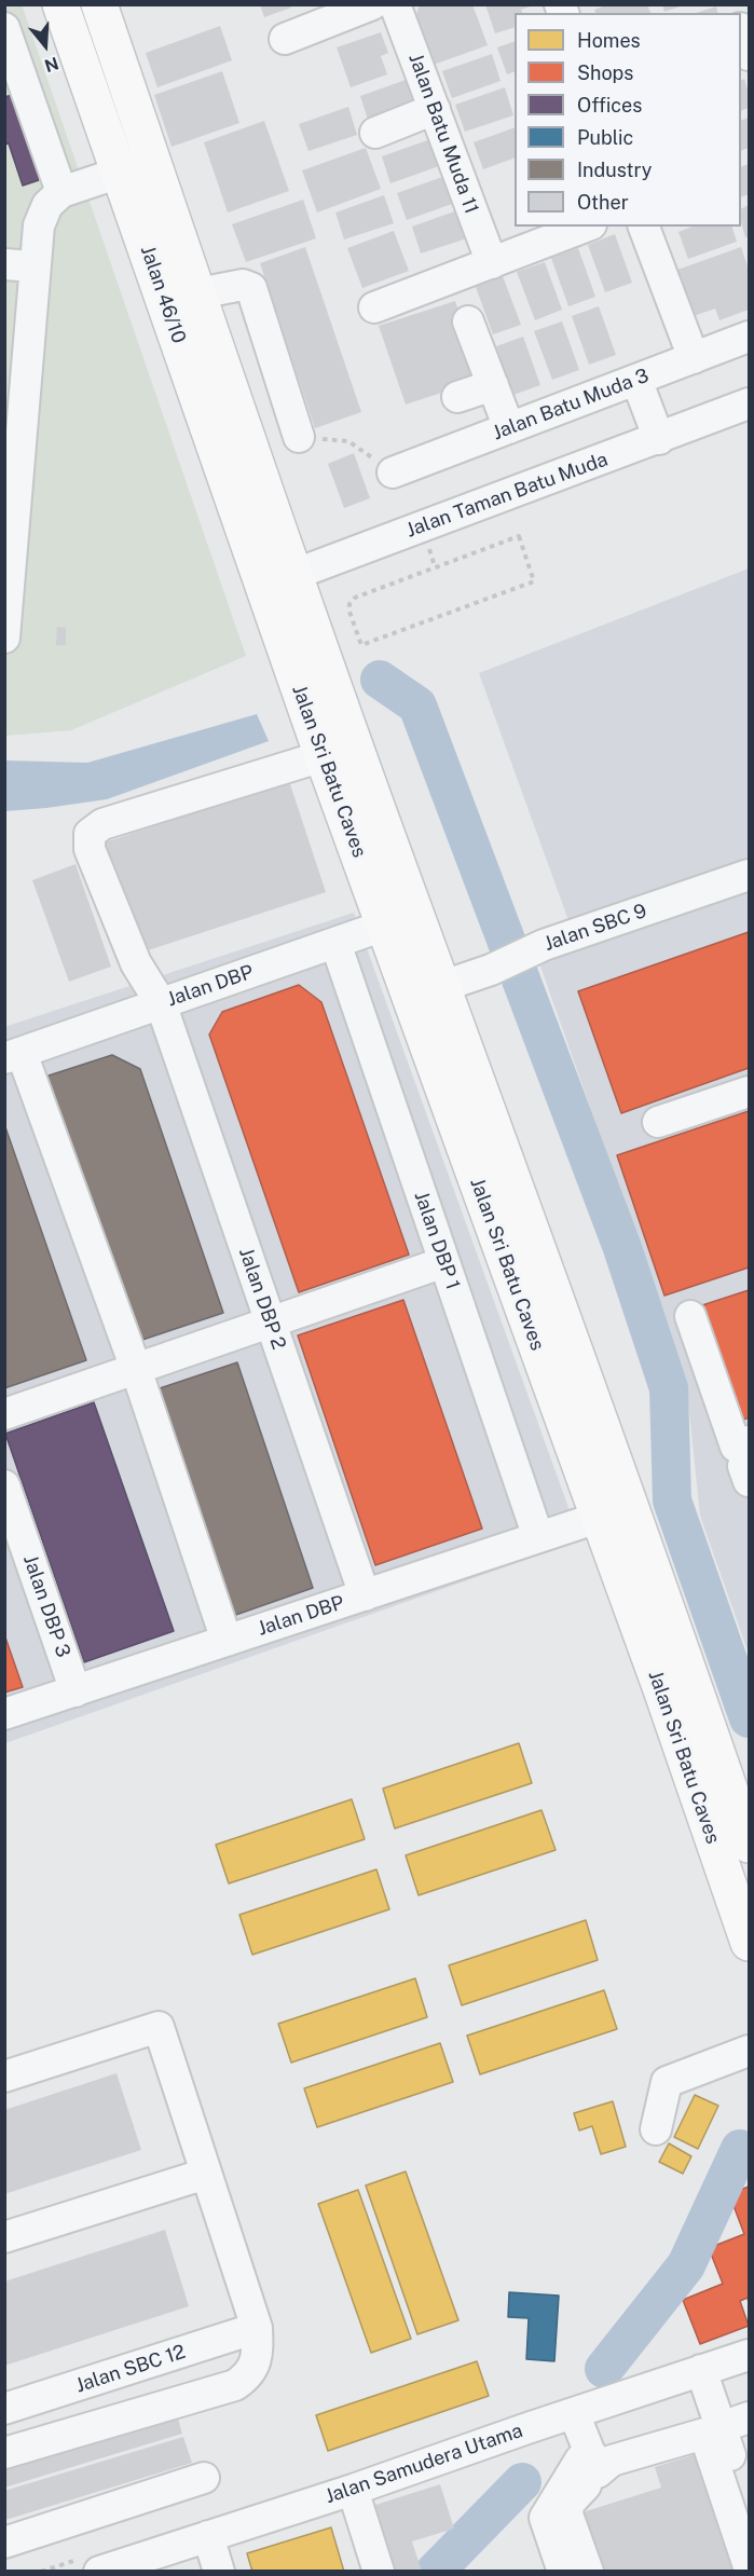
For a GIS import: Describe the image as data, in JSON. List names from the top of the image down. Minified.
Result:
{"streets":{"main road":["Jalan 46/10","Jalan Sri Batu Caves"],"street":["Jalan Batu Muda 11","Jalan Batu Muda 3","Jalan Taman Batu Muda","Jalan SBC 9","Jalan DBP","Jalan DBP 1","Jalan DBP 2","Jalan DBP 3","Jalan SBC 12","Jalan Samudera Utama"]},"crossings":[["Jalan 46/10","Jalan Taman Batu Muda"],["Jalan 46/10","Jalan Sri Batu Caves"],["Jalan Taman Batu Muda","Jalan Sri Batu Caves"],["Jalan Sri Batu Caves","Jalan SBC 9"],["Jalan Sri Batu Caves","Jalan DBP"],["Jalan Sri Batu Caves","Jalan DBP 2"],["Jalan DBP","Jalan DBP 1"],["Jalan DBP","Jalan DBP 2"],["Jalan DBP","Jalan DBP 3"]],"legend":["Homes","Shops","Offices","Public","Industry","Other"],"north":"bottom"}
